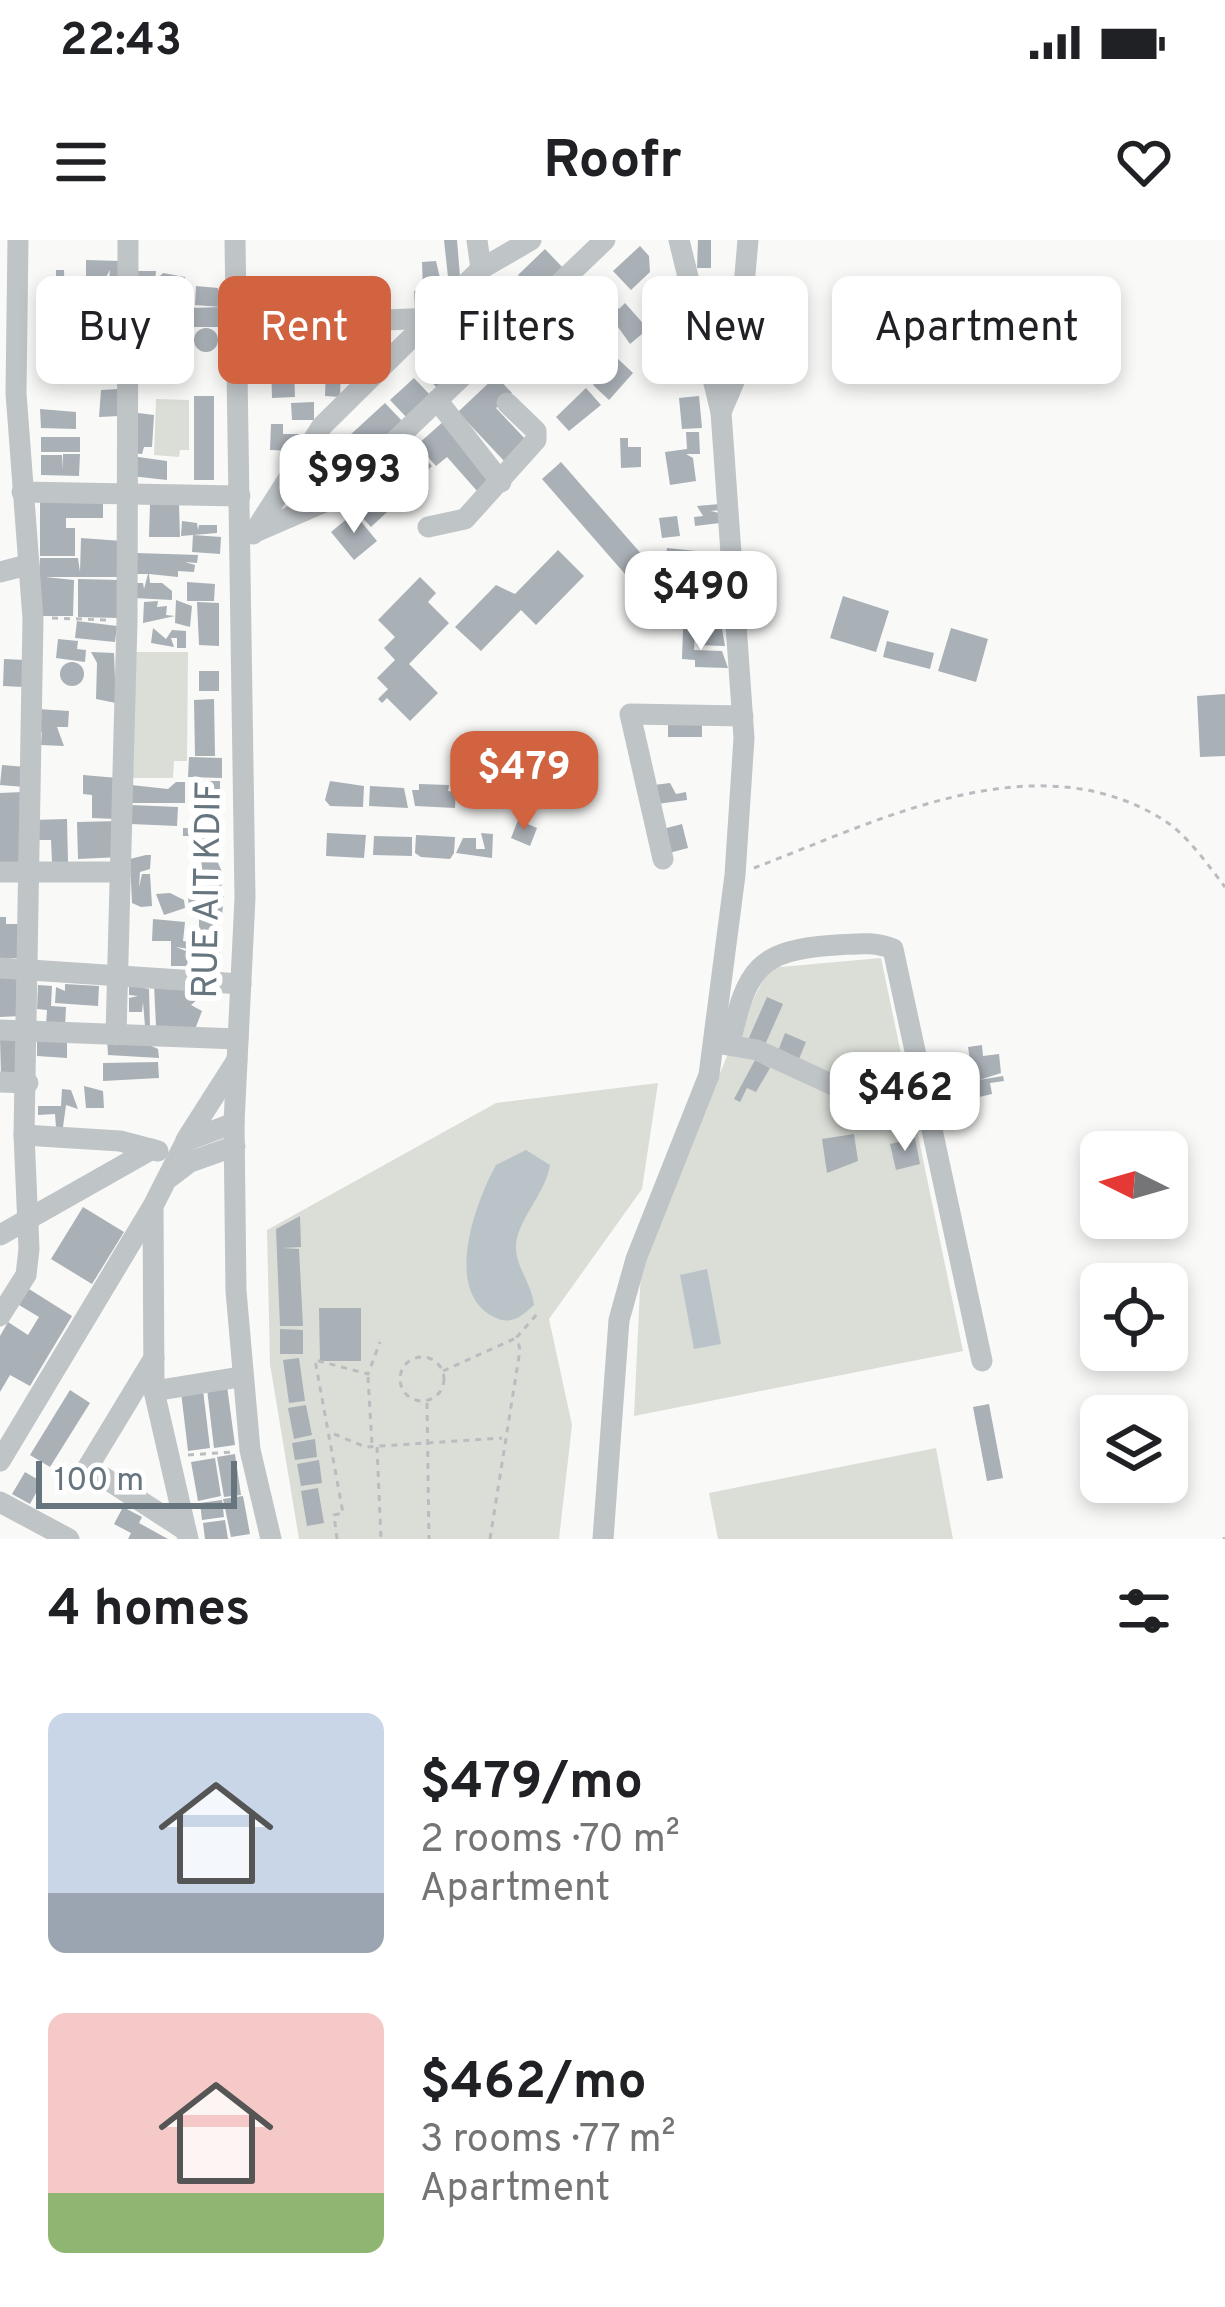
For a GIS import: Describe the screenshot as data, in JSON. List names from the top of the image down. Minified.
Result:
{"streets":{"street":["RUE AIT KDIF"]},"scale_bar":"100 m","north":"left","page":{"status":"22:43","header":"Roofr","chip":["Buy","Rent","Filters","New","Apartment"],"price":["$993","$490","$479","$462"],"scale":"100 m","heading":"4 homes","list":[{"name":"$479/mo","note":"2 rooms · 70 m² · Apartment"},{"name":"$462/mo","note":"3 rooms · 77 m² · Apartment"}]}}
